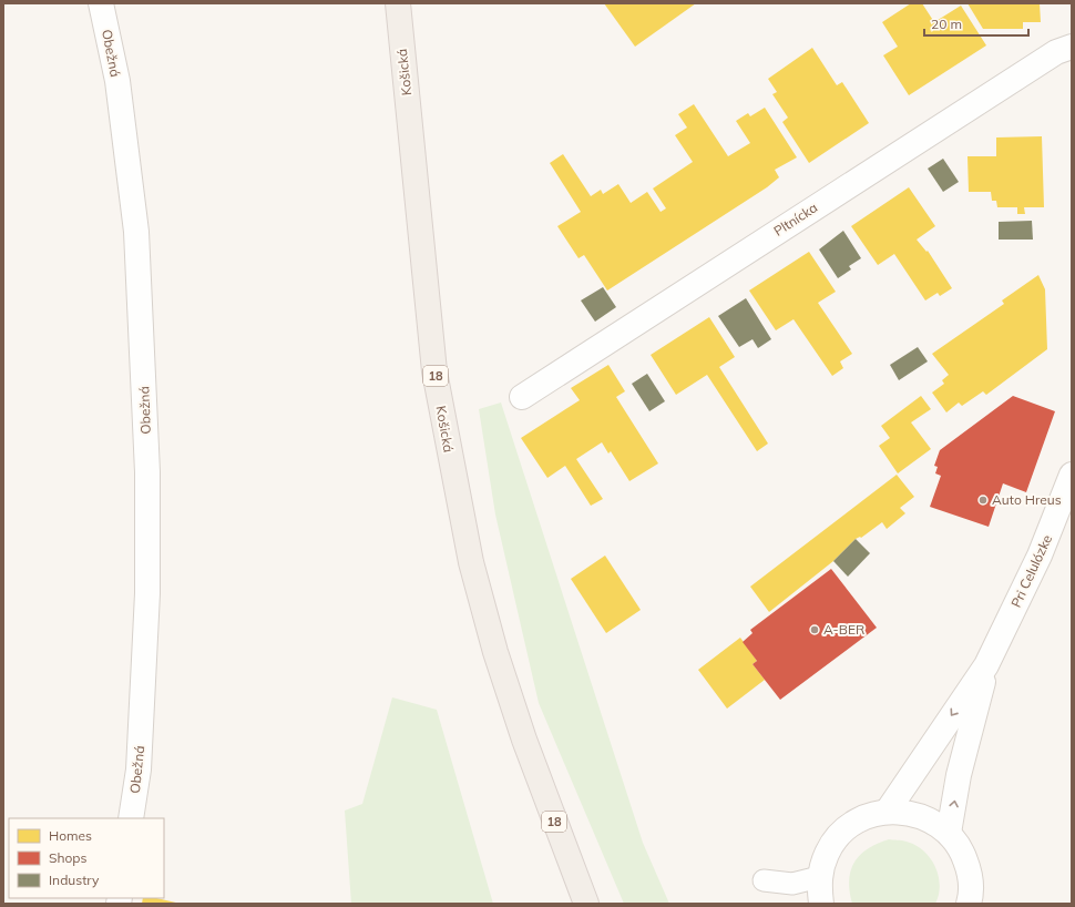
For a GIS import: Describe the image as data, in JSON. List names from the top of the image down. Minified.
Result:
{"streets":{"main road":["Košická","18"],"street":["Obežná","Pltnícka","Pri Celulózke"]},"places":["Auto Hreus","A-BER"],"legend":["Homes","Shops","Industry"],"scale_bar":"20 m"}
